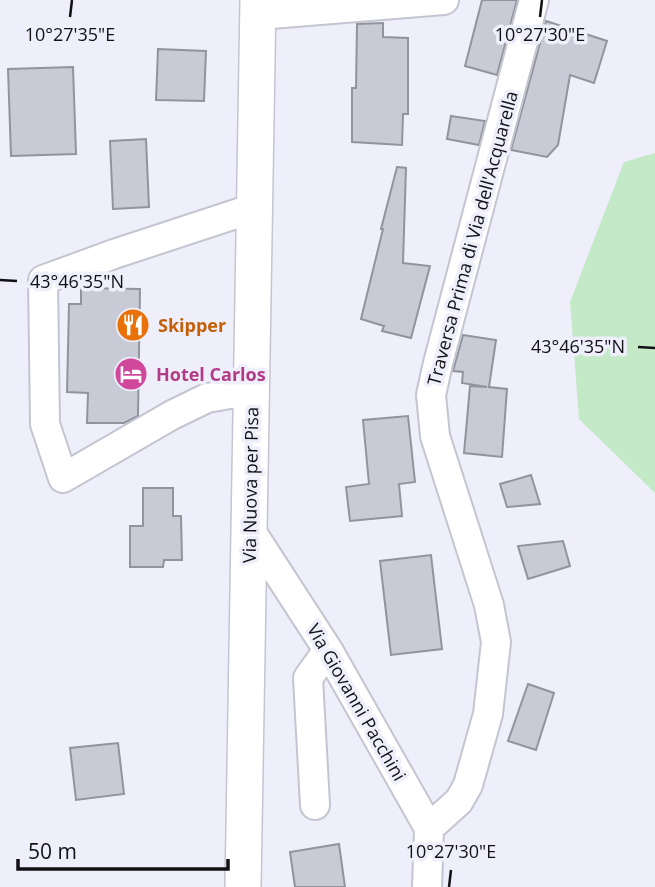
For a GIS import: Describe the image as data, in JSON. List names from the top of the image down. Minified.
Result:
{"streets":{"main road":["Via Nuova per Pisa"],"street":["Traversa Prima di Via dell'Acquarella","Via Giovanni Pacchini"]},"crossings":[["Traversa Prima di Via dell'Acquarella","Via Giovanni Pacchini"],["Via Nuova per Pisa","Via Giovanni Pacchini"]],"places":{"restaurant":["Skipper"],"hotel":["Hotel Carlos"]},"scale_bar":"50 m","coordinates":["10°27'35\"E","10°27'30\"E","43°46'35\"N"]}
